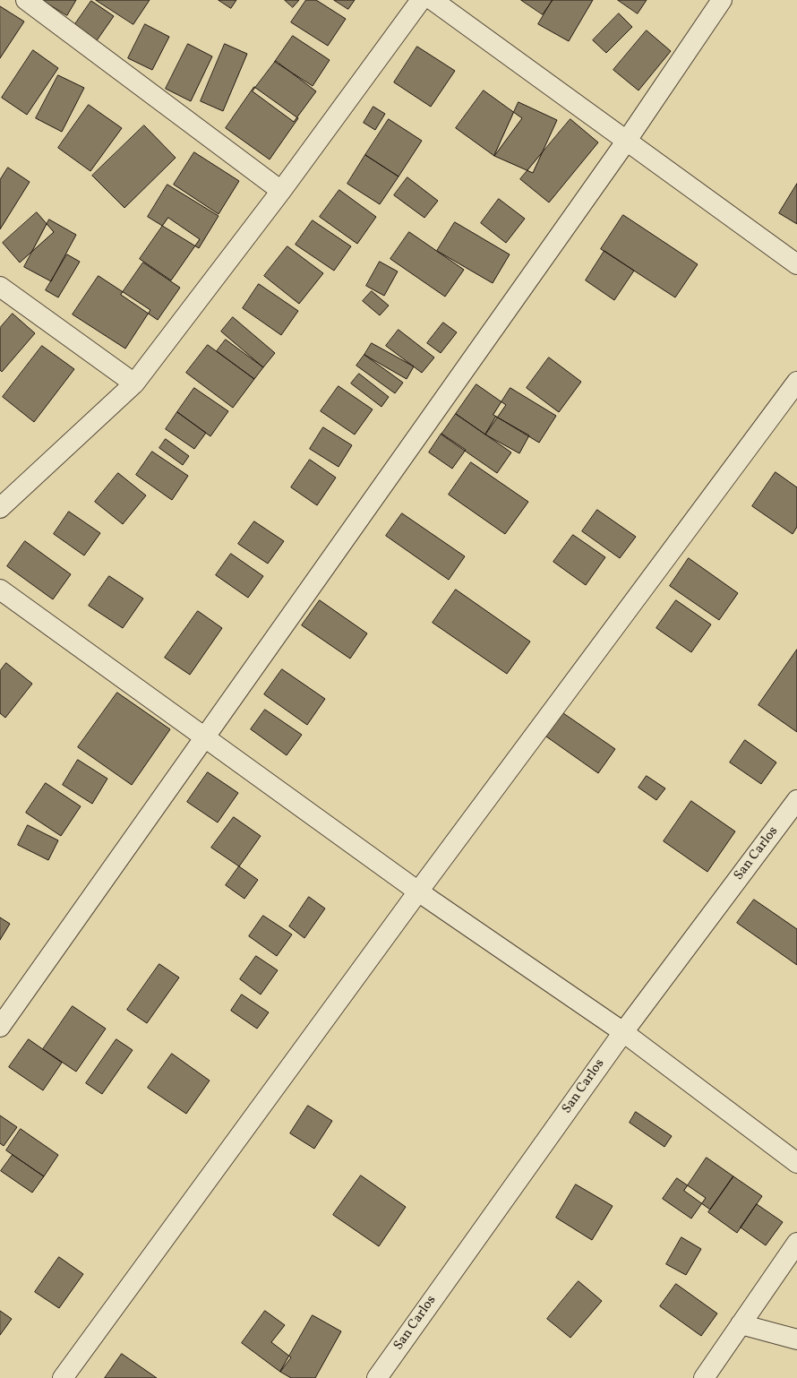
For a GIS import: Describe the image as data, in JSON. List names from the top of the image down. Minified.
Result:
{"streets":{"street":["San Carlos"]}}
